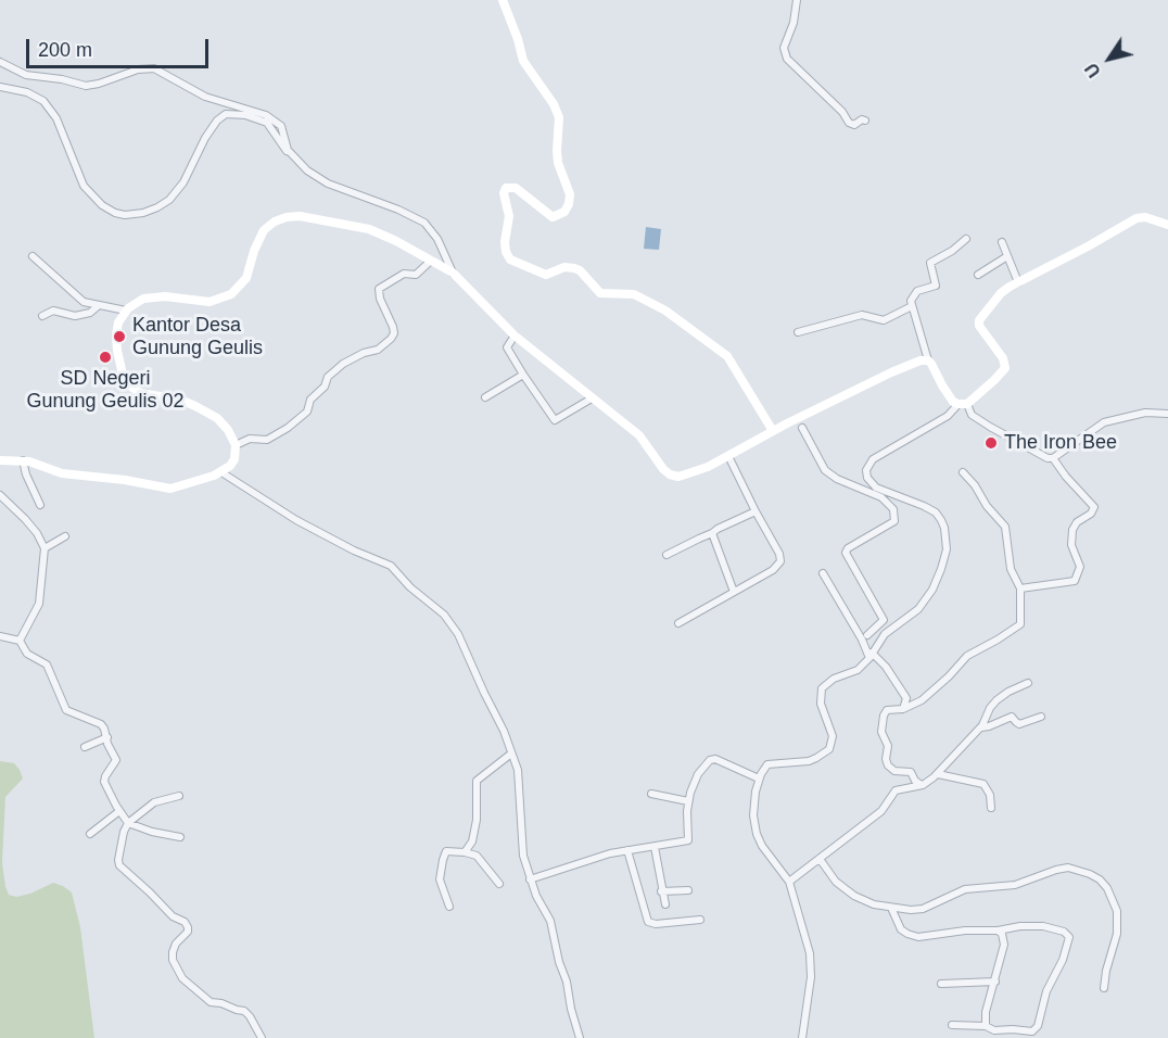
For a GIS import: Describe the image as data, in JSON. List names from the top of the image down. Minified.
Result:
{"places":["Kantor Desa Gunung Geulis","SD Negeri Gunung Geulis 02","The Iron Bee"],"scale_bar":"200 m","north":"bottom left"}
